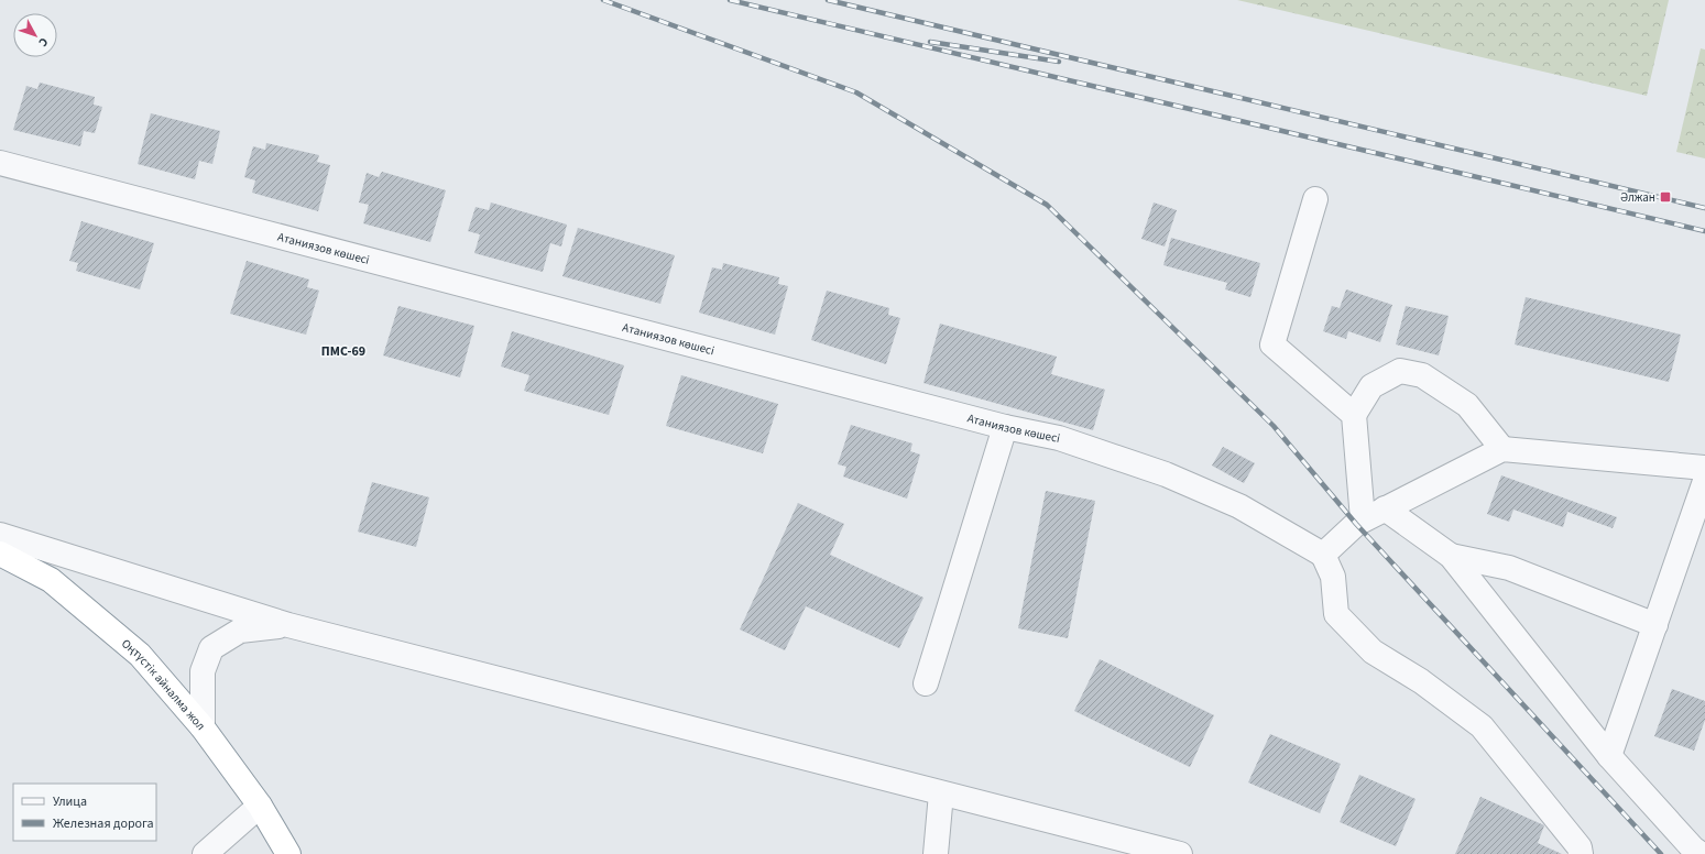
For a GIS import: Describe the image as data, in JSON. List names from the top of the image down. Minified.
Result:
{"streets":{"highway":["Оңтүстік айналма жол"],"street":["Атаниязов көшесі"]},"districts":["ПМС-69"],"places":{"transit":["Әлжан"]},"legend":["Улица","Железная дорога"],"north":"bottom right"}
